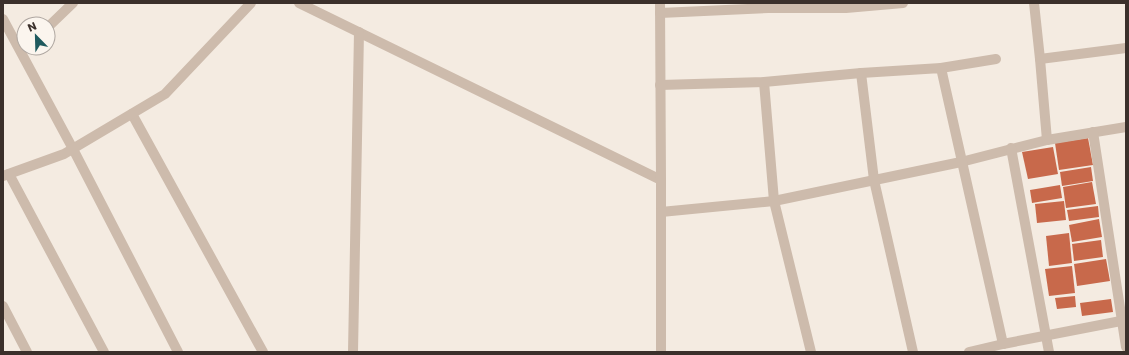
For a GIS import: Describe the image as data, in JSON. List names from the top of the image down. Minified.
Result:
{"north":"top left"}
